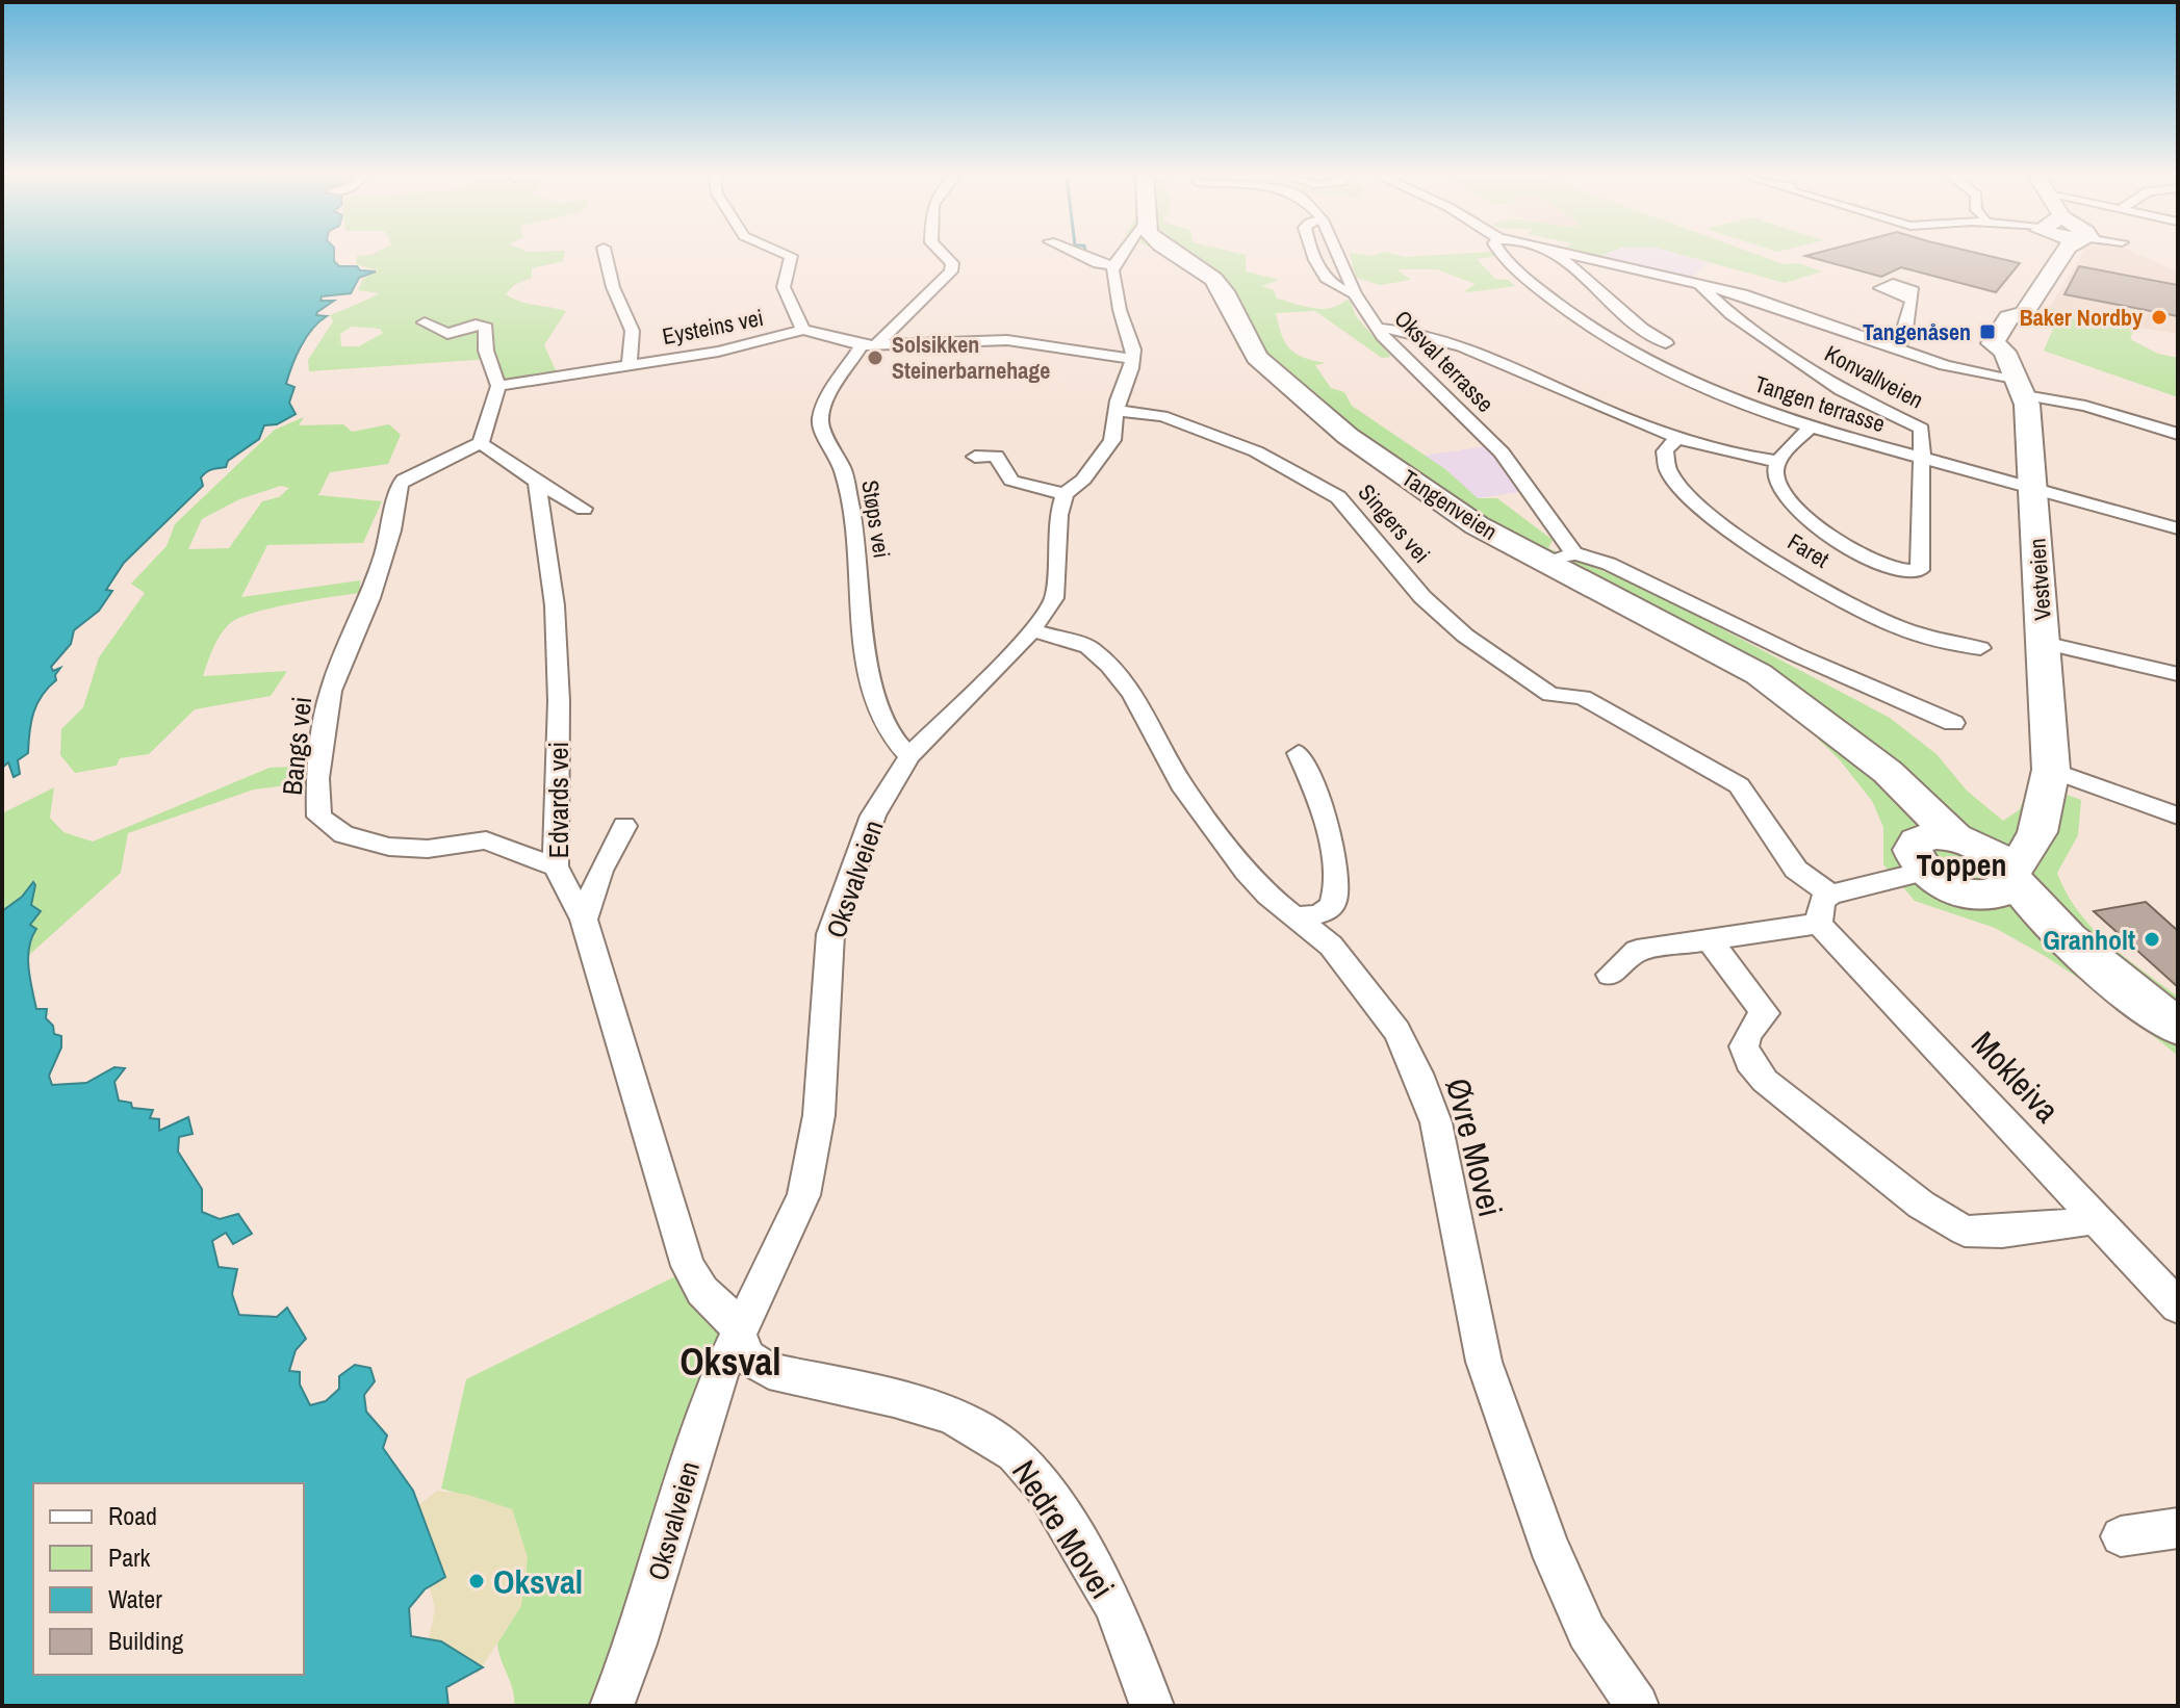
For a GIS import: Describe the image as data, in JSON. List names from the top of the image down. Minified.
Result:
{"streets":{"main road":["Tangenveien","Vestveien"],"street":["Eysteins vei","Oksval terrasse","Konvallveien","Tangen terrasse","Støps vei","Singers vei","Faret","Bangs vei","Edvards vei","Oksvalveien","Mokleiva","Øvre Movei","Nedre Movei"]},"crossings":[["Eysteins vei","Støps vei"],["Konvallveien","Tangen terrasse"],["Tangen terrasse","Vestveien"],["Tangenveien","Vestveien"],["Støps vei","Oksvalveien"],["Bangs vei","Edvards vei"],["Edvards vei","Oksvalveien"],["Edvards vei","Nedre Movei"],["Oksvalveien","Øvre Movei"],["Oksvalveien","Nedre Movei"]],"districts":["Toppen","Oksval"],"places":{"other":["Baker Nordby","Solsikken Steinerbarnehage","Granholt","Oksval"],"transit":["Tangenåsen"]},"legend":["Road","Park","Water","Building"]}
